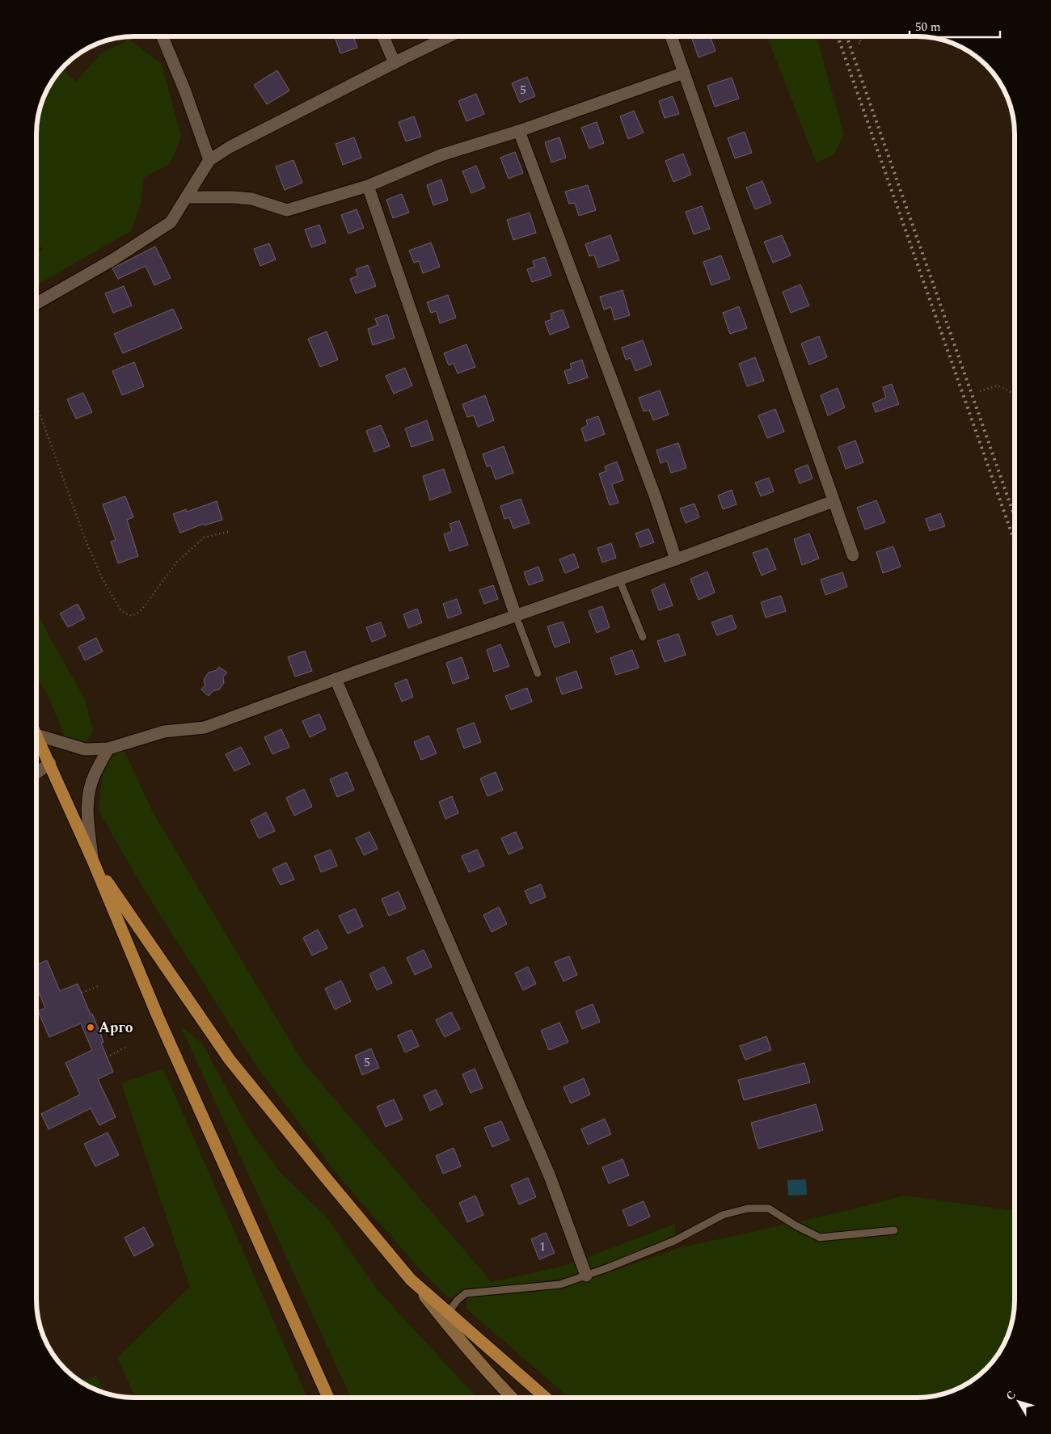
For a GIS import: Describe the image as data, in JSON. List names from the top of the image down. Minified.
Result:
{"places":["Арго"],"house_numbers":["5","5","1"],"scale_bar":"50 m","north":"top left"}
